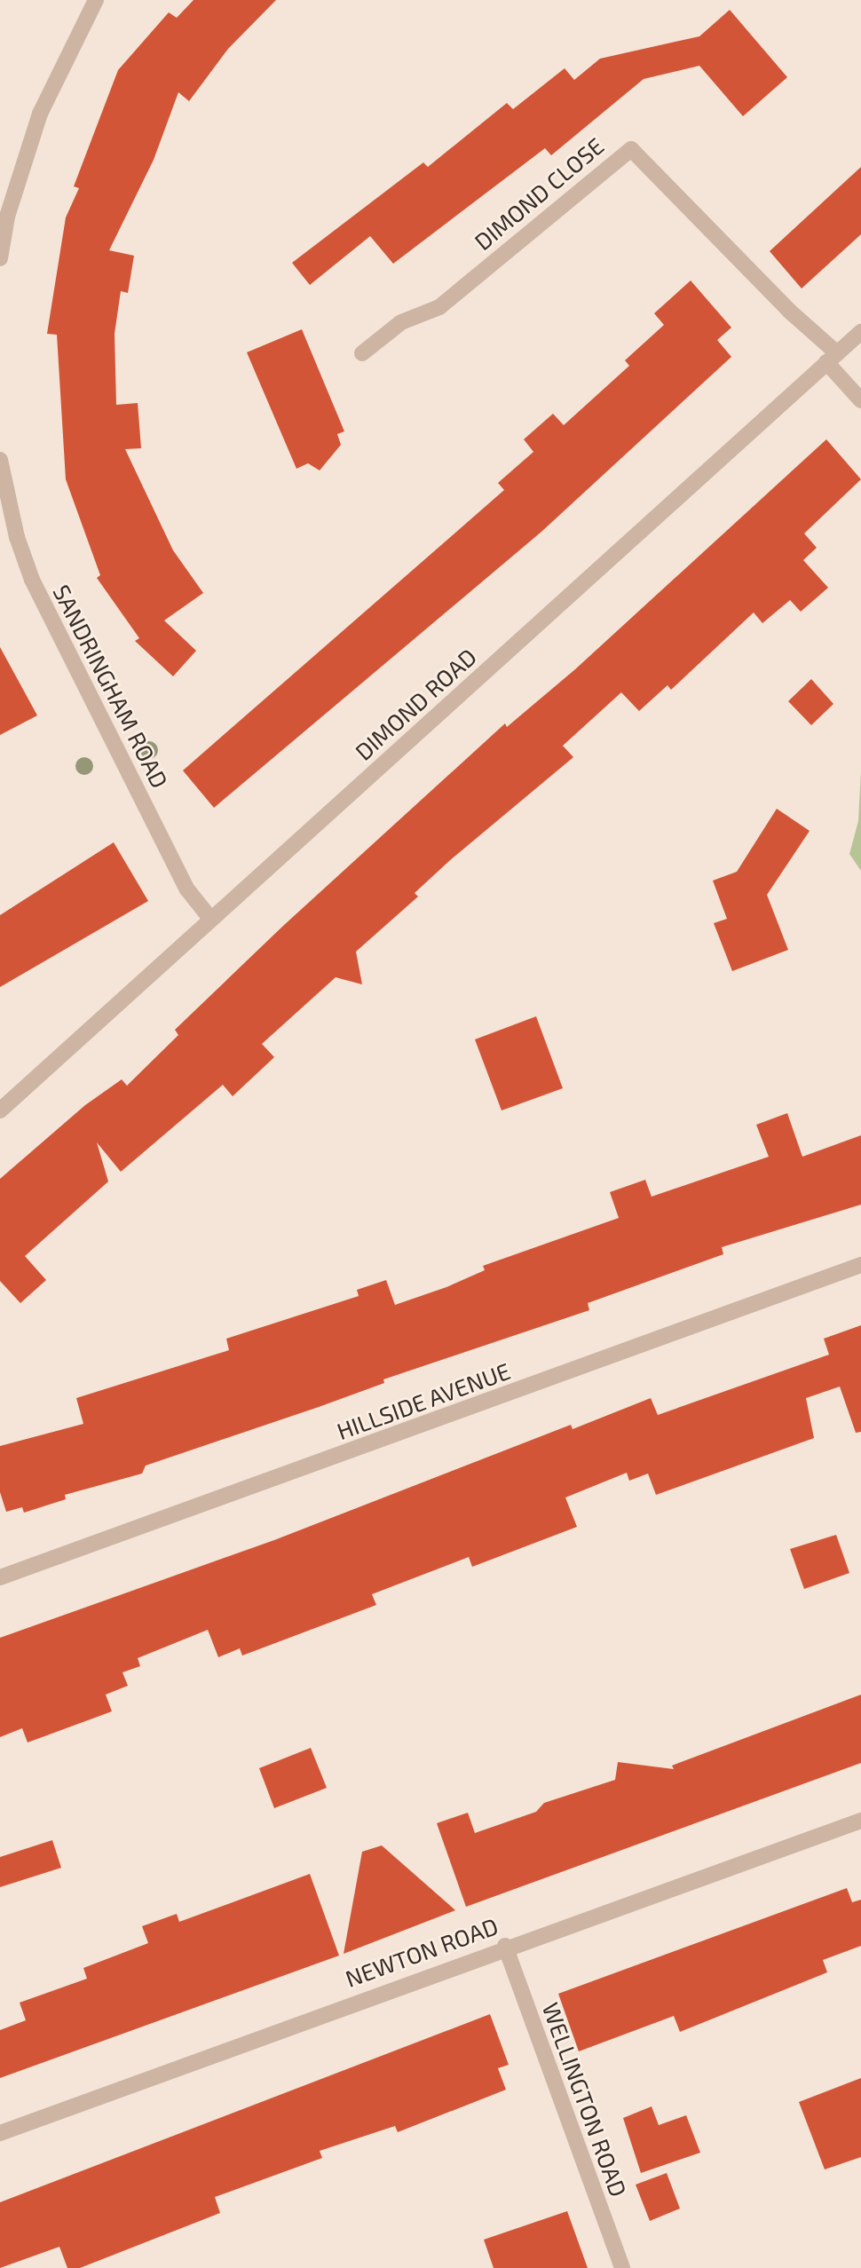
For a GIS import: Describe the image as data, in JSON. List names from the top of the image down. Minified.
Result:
{"streets":{"street":["DIMOND CLOSE","SANDRINGHAM ROAD","DIMOND ROAD","HILLSIDE AVENUE","NEWTON ROAD","WELLINGTON ROAD"]},"crossings":[["DIMOND CLOSE","DIMOND ROAD"],["SANDRINGHAM ROAD","DIMOND ROAD"],["NEWTON ROAD","WELLINGTON ROAD"]]}
